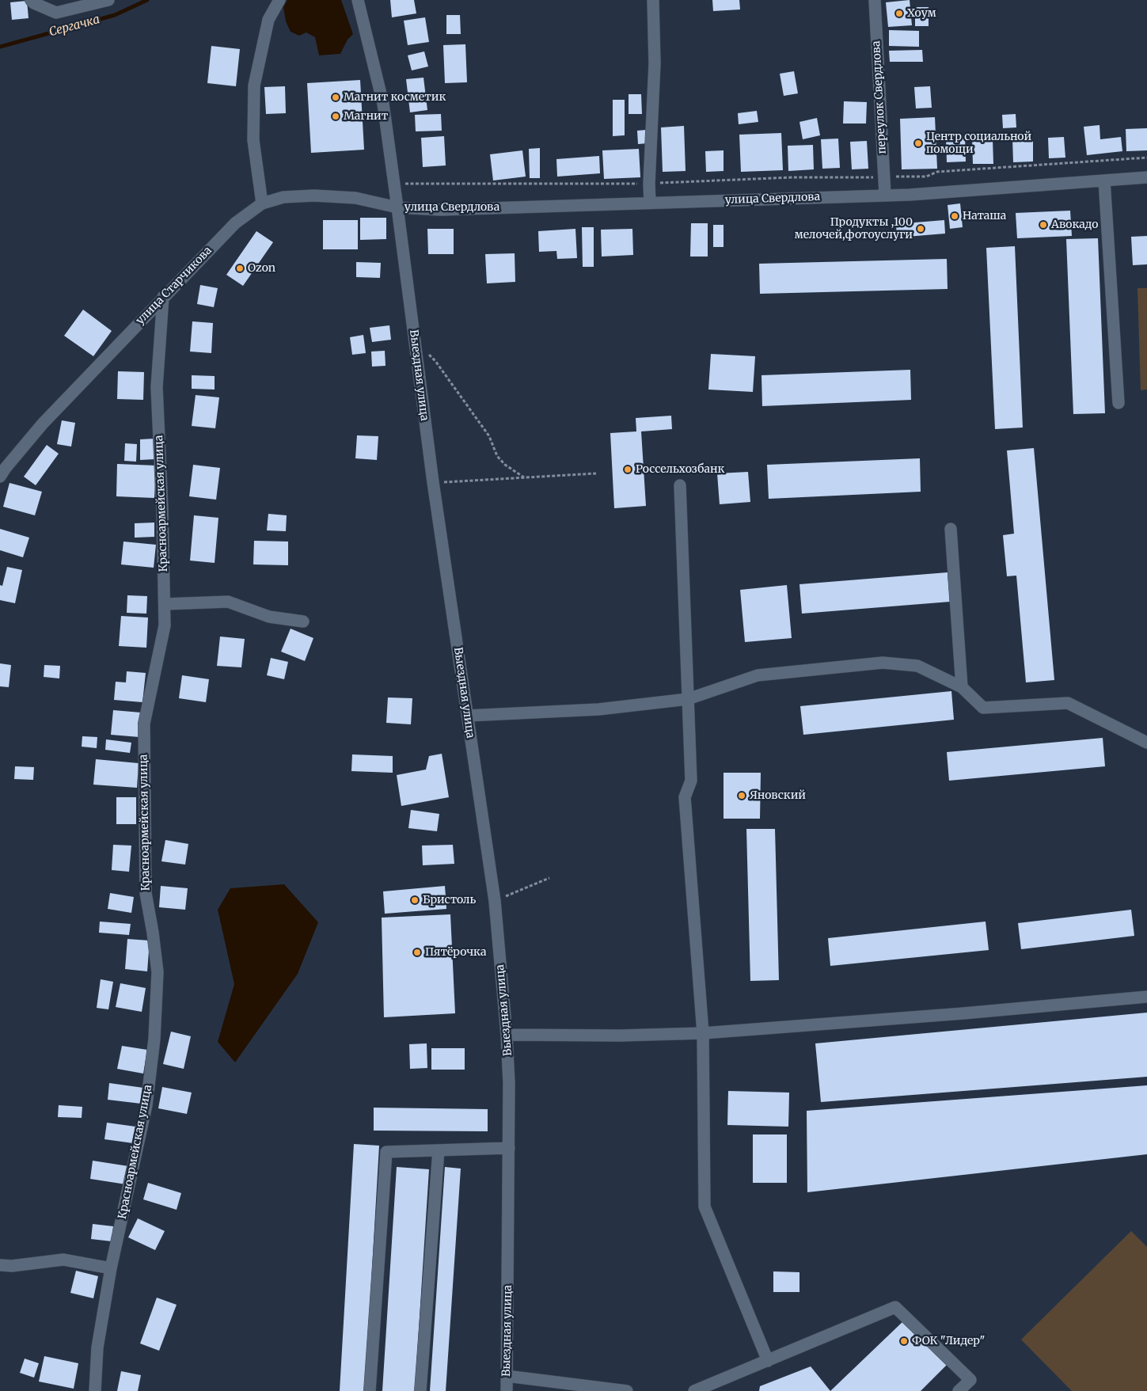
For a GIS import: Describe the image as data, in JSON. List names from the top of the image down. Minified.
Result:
{"streets":{"street":["переулок Свердлова","улица Свердлова","улица Старчикова","Выездная улица","Красноармейская улица"]},"crossings":[["переулок Свердлова","улица Свердлова"],["улица Свердлова","улица Старчикова"],["улица Свердлова","Выездная улица"],["улица Старчикова","Выездная улица"],["улица Старчикова","Красноармейская улица"]],"water":["Сергачка"],"places":["Хоум","Магнит косметик","Магнит","Центр социальной помощи","Наташа","Авокадо","Продукты ,100 мелочей,фотоуслуги","Ozon","Россельхозбанк","Яновский","Бристоль","Пятёрочка","ФОК \"Лидер\""]}
